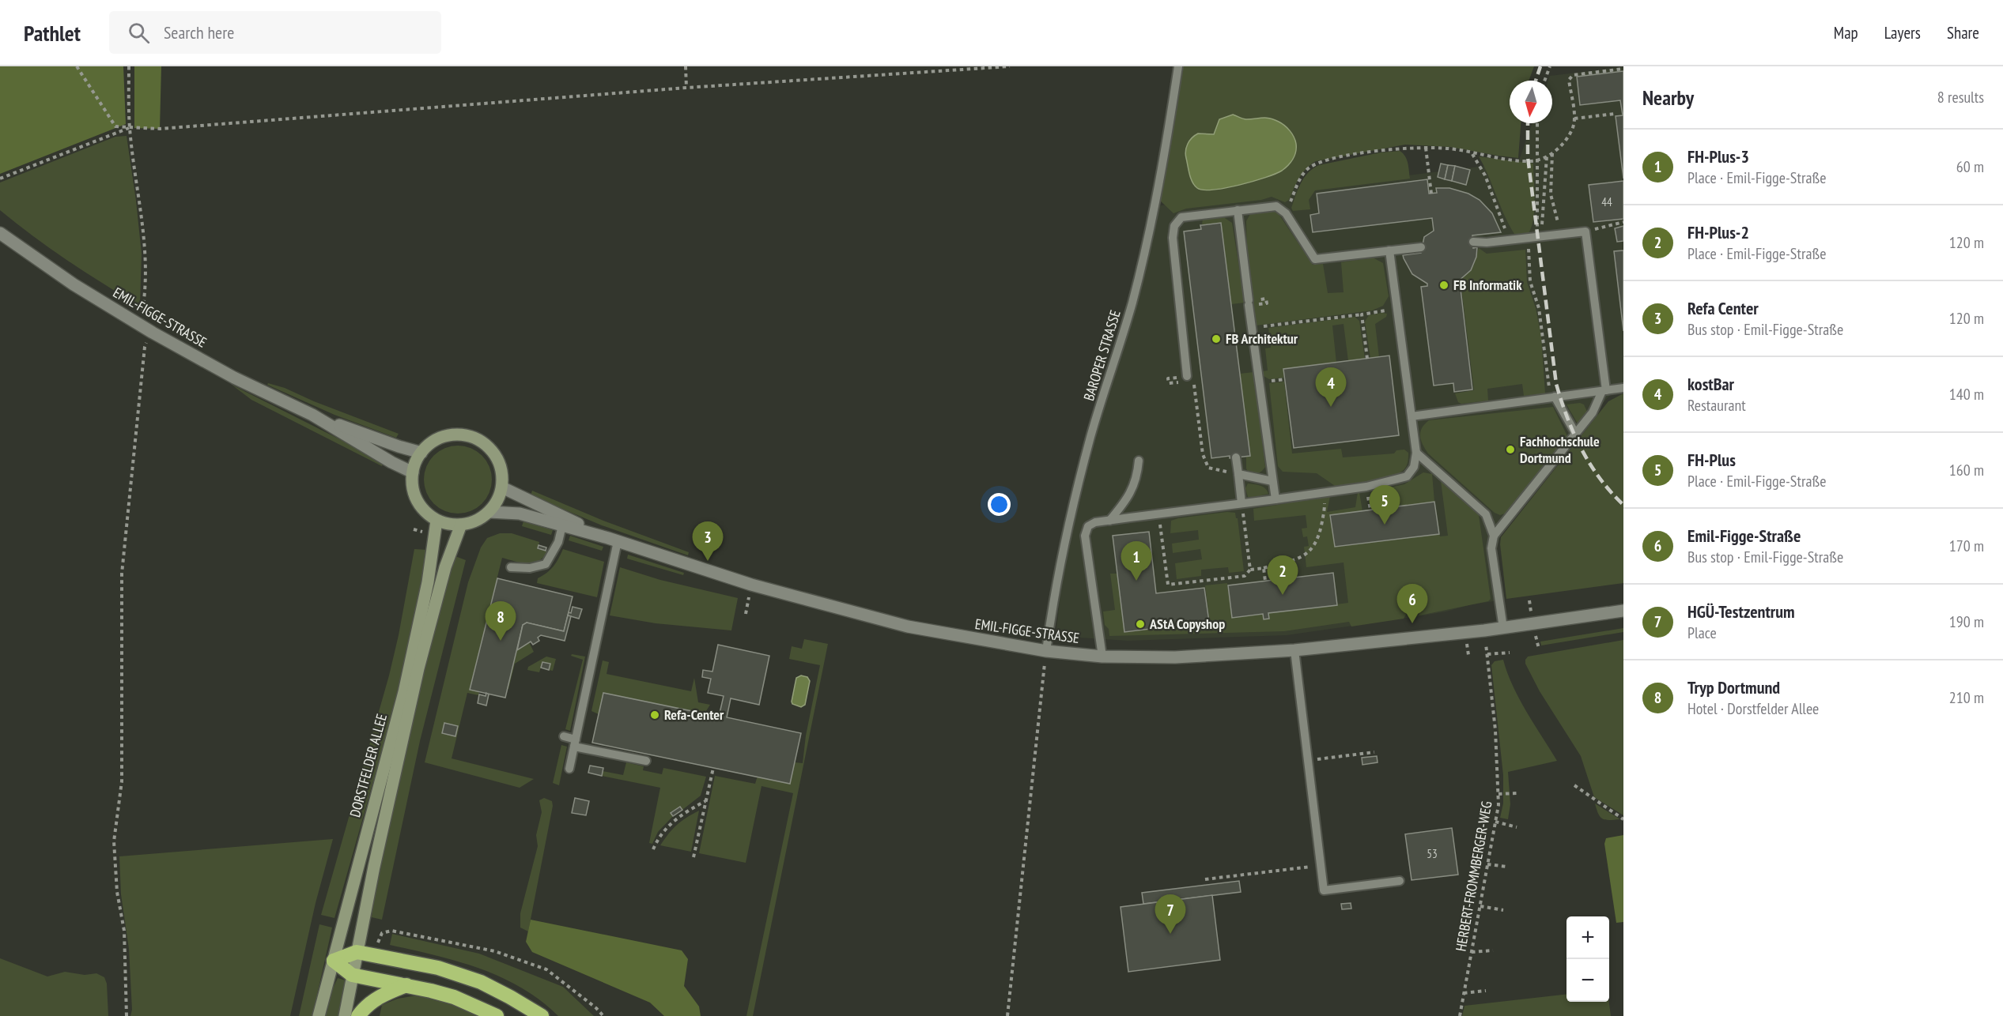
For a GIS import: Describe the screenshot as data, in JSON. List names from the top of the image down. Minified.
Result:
{"streets":{"main road":["DORSTFELDER ALLEE"],"street":["EMIL-FIGGE-STRASSE"],"lane":["BAROPER STRASSE"],"path":["HERBERT-FROMMBERGER-WEG"]},"crossings":[["EMIL-FIGGE-STRASSE","BAROPER STRASSE"],["EMIL-FIGGE-STRASSE","DORSTFELDER ALLEE"]],"places":["FB Informatik","FB Architektur","Fachhochschule Dortmund","AStA Copyshop","Refa-Center"],"house_numbers":["44","53"],"north":"bottom","page":{"header":"Pathlet","search":"Search here","nav":["Map","Layers","Share"],"heading":["Nearby","8 results"],"list":[{"mark":"1","name":"FH-Plus-3","note":"Place · Emil-Figge-Straße","value":"60 m"},{"mark":"2","name":"FH-Plus-2","note":"Place · Emil-Figge-Straße","value":"120 m"},{"mark":"3","name":"Refa Center","note":"Bus stop · Emil-Figge-Straße","value":"120 m"},{"mark":"4","name":"kostBar","note":"Restaurant","value":"140 m"},{"mark":"5","name":"FH-Plus","note":"Place · Emil-Figge-Straße","value":"160 m"},{"mark":"6","name":"Emil-Figge-Straße","note":"Bus stop · Emil-Figge-Straße","value":"170 m"},{"mark":"7","name":"HGÜ-Testzentrum","note":"Place","value":"190 m"},{"mark":"8","name":"Tryp Dortmund","note":"Hotel · Dorstfelder Allee","value":"210 m"}],"pins":["4","5","3","1","2","6","8","7"],"map_buttons":["+","−"]}}
